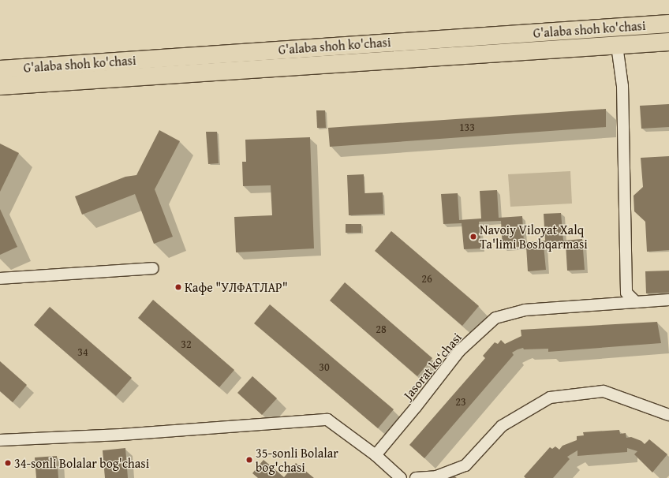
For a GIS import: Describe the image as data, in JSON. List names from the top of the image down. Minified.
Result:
{"streets":{"main road":["G'alaba shoh ko'chasi"],"street":["Jasorat ko‘chasi"]},"places":["Navoiy Viloyat Xalq Ta'limi Boshqarmasi","Кафе \"УЛФАТЛАР\"","35-sonli Bolalar bog'chasi","34-sonli Bolalar bog'chasi"],"house_numbers":["133","26","28","32","34","30","23"]}
